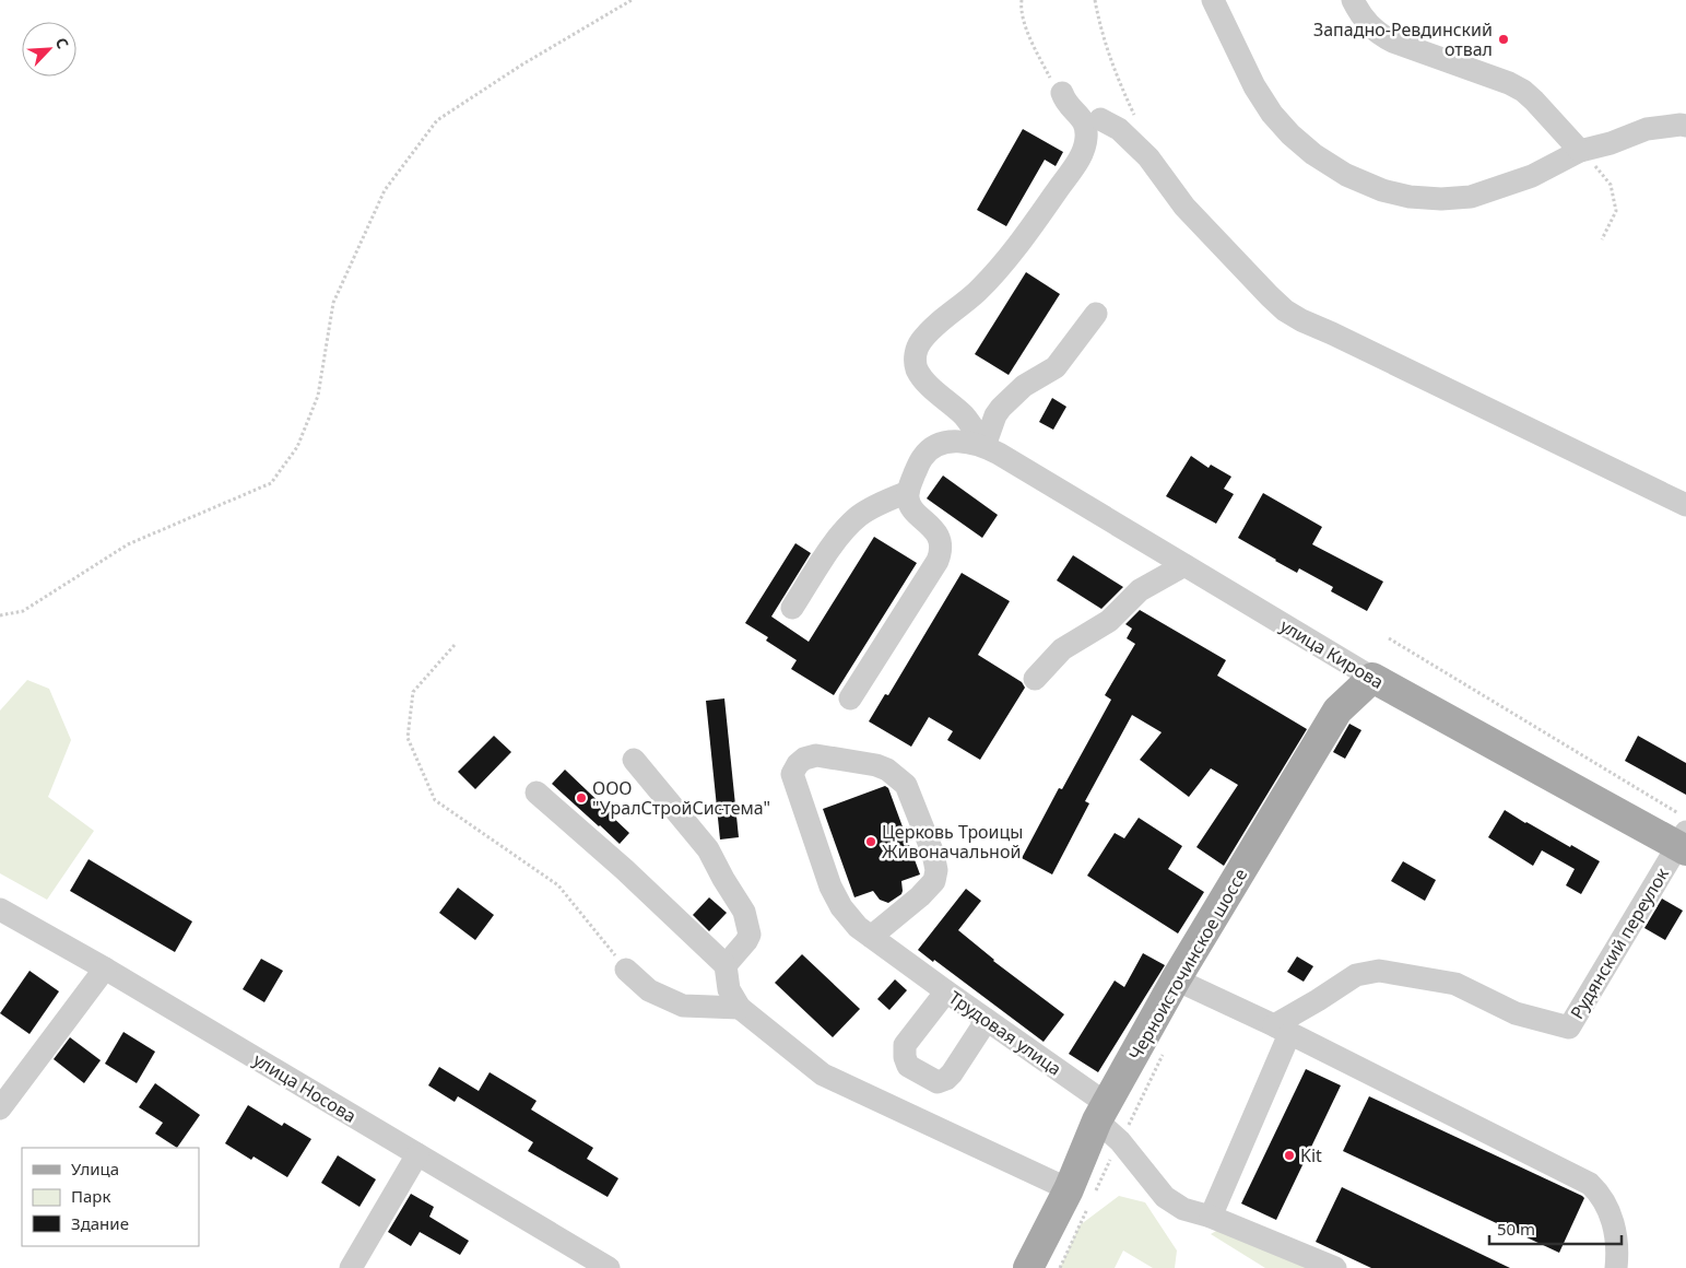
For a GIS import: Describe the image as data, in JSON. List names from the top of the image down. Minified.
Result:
{"streets":{"main road":["улица Кирова","Черноисточинское шоссе"],"street":["Рудянский переулок","Трудовая улица","улица Носова"]},"crossings":[["улица Кирова","Рудянский переулок"],["улица Кирова","Черноисточинское шоссе"],["Черноисточинское шоссе","Трудовая улица"]],"places":["Западно-Ревдинский отвал","ООО \"УралСтройСистема\"","Церковь Троицы Живоначальной","Kit"],"legend":["Улица","Парк","Здание"],"scale_bar":"50 m","north":"top right"}
